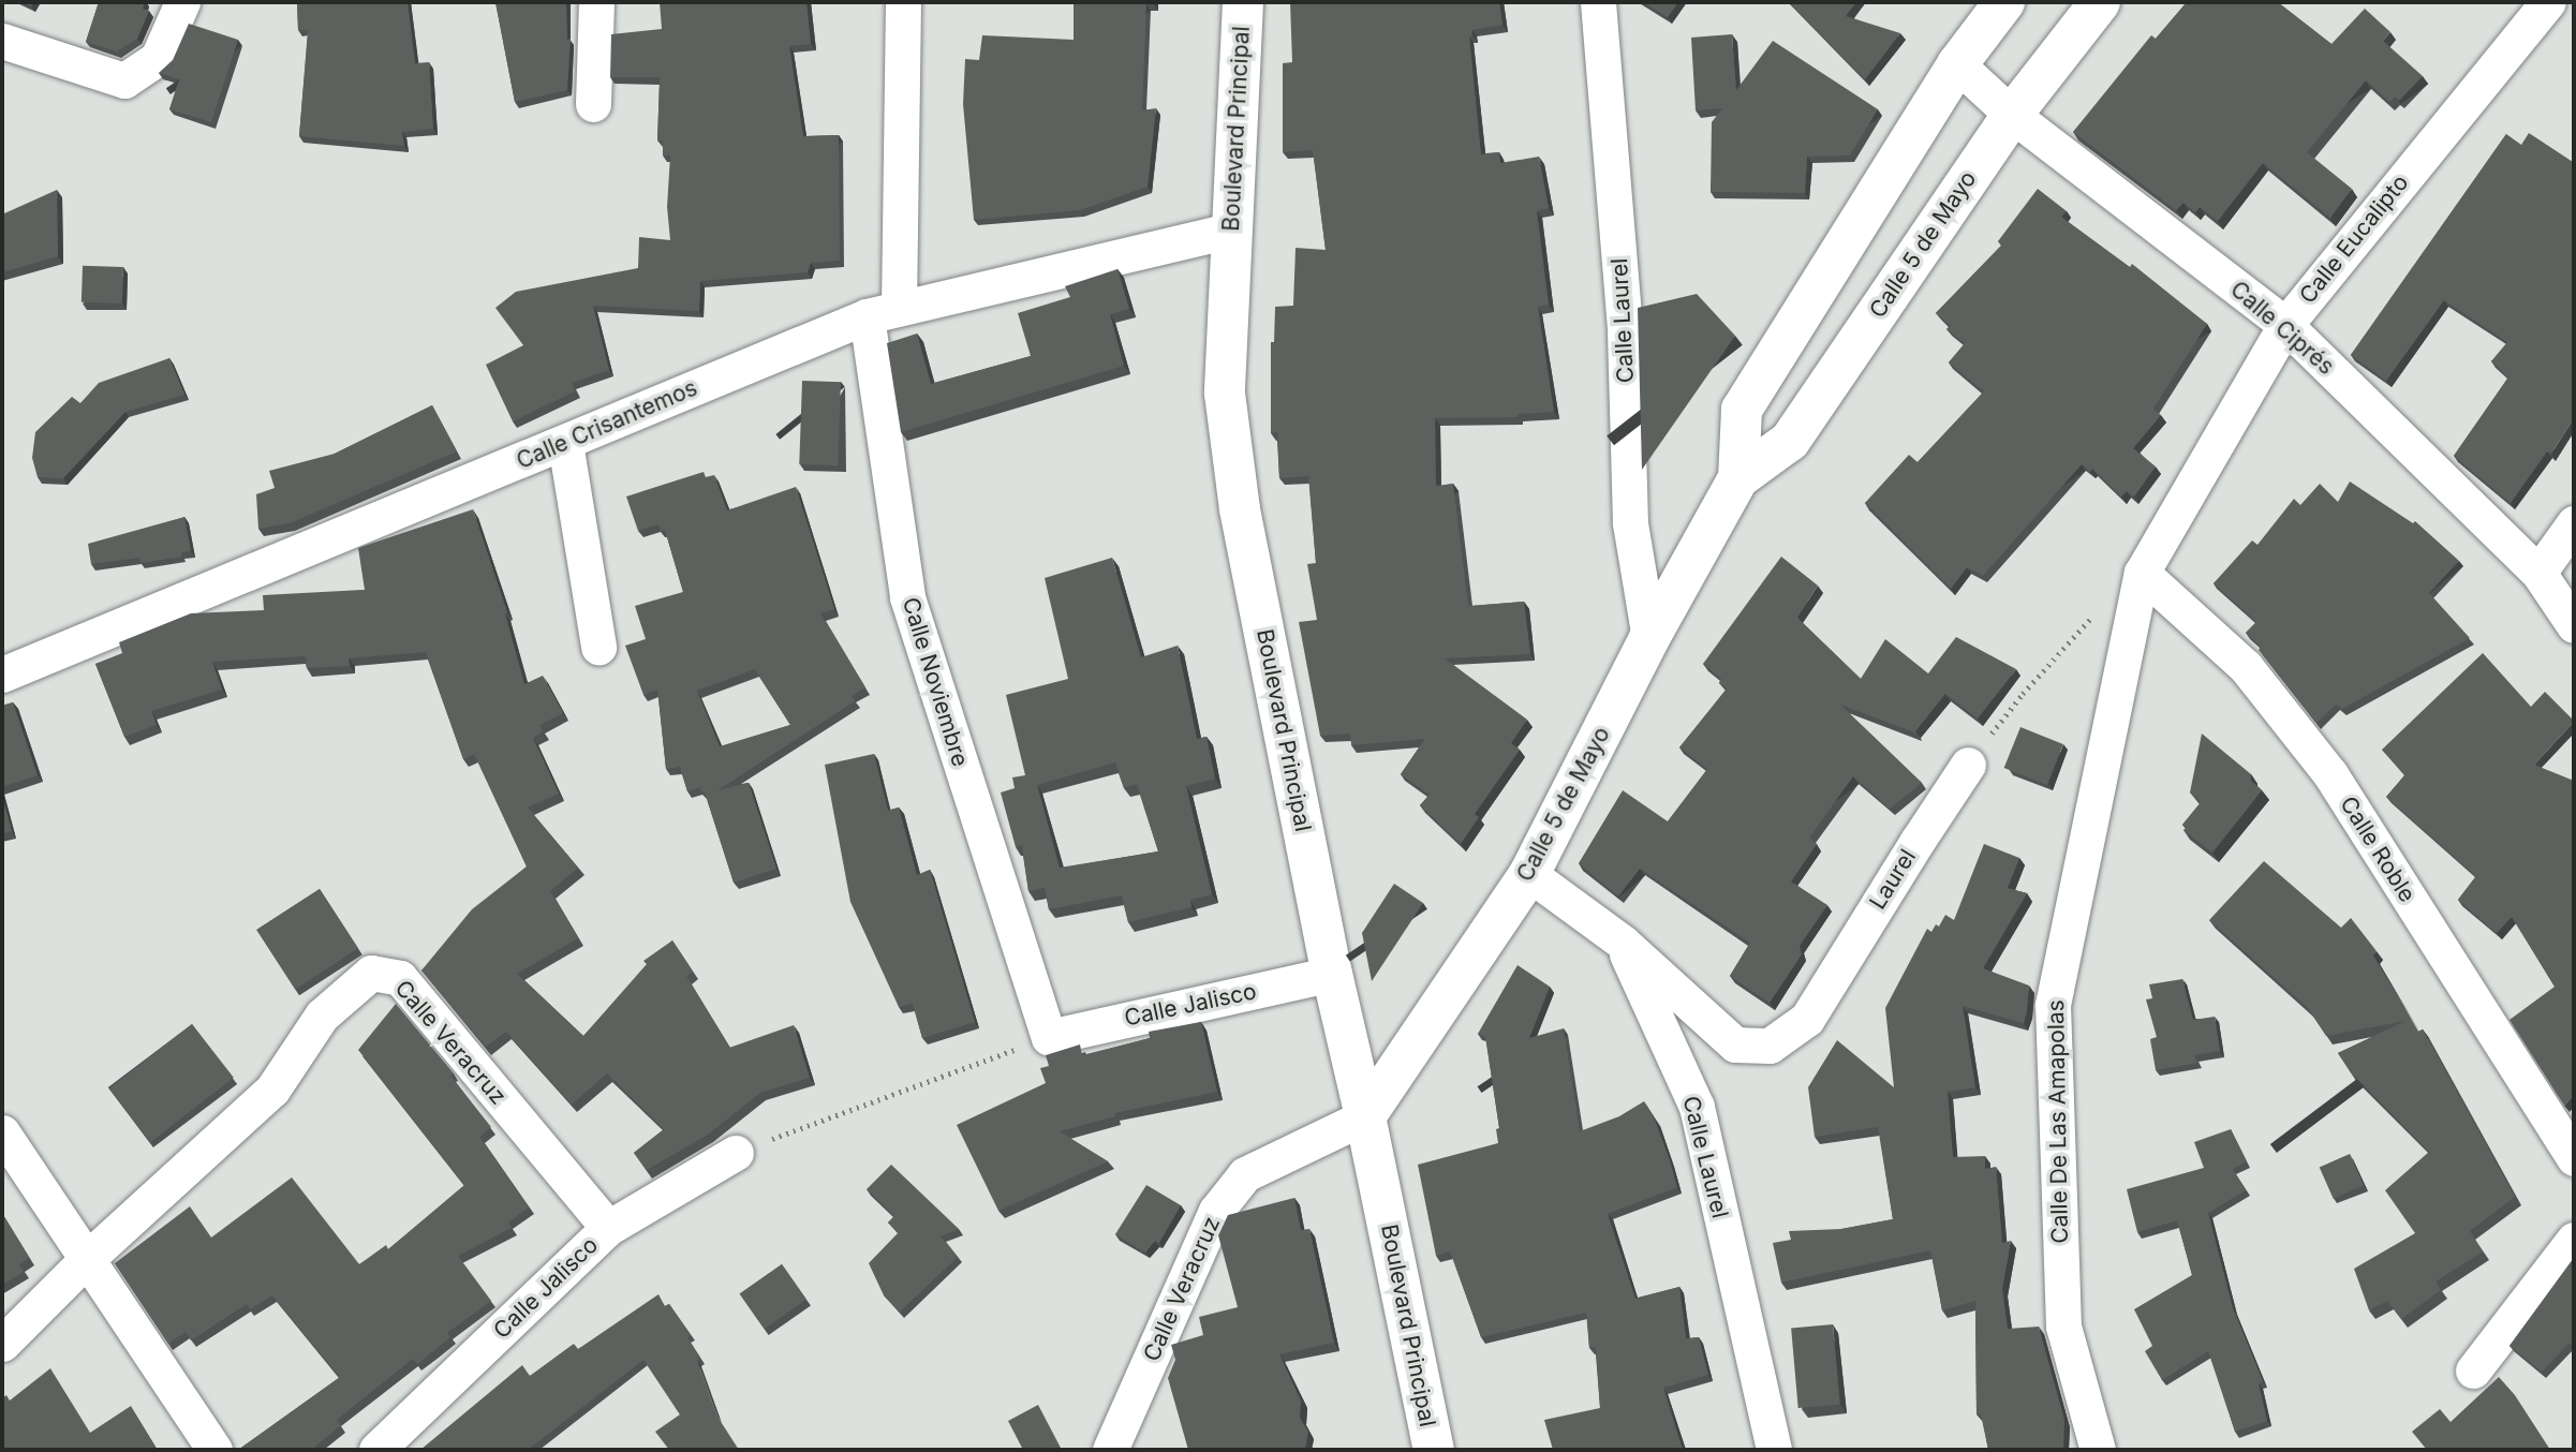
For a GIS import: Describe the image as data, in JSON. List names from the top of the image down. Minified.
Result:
{"streets":{"street":["Boulevard Principal","Calle Eucalipto","Calle 5 de Mayo","Calle Laurel","Calle Ciprés","Calle Crisantemos","Calle Noviembre","Calle Roble","Laurel","Calle Jalisco","Calle Veracruz","Calle De Las Amapolas"]},"crossings":[["Boulevard Principal","Calle 5 de Mayo"],["Boulevard Principal","Calle Crisantemos"],["Boulevard Principal","Calle Jalisco"],["Boulevard Principal","Calle Veracruz"],["Calle Eucalipto","Calle Ciprés"],["Calle Eucalipto","Calle Roble"],["Calle Eucalipto","Calle De Las Amapolas"],["Calle 5 de Mayo","Calle Laurel"],["Calle 5 de Mayo","Calle Ciprés"],["Calle 5 de Mayo","Calle Veracruz"],["Calle Laurel","Laurel"],["Calle Crisantemos","Calle Noviembre"],["Calle Noviembre","Calle Jalisco"],["Calle Roble","Calle De Las Amapolas"],["Calle Jalisco","Calle Veracruz"]]}
